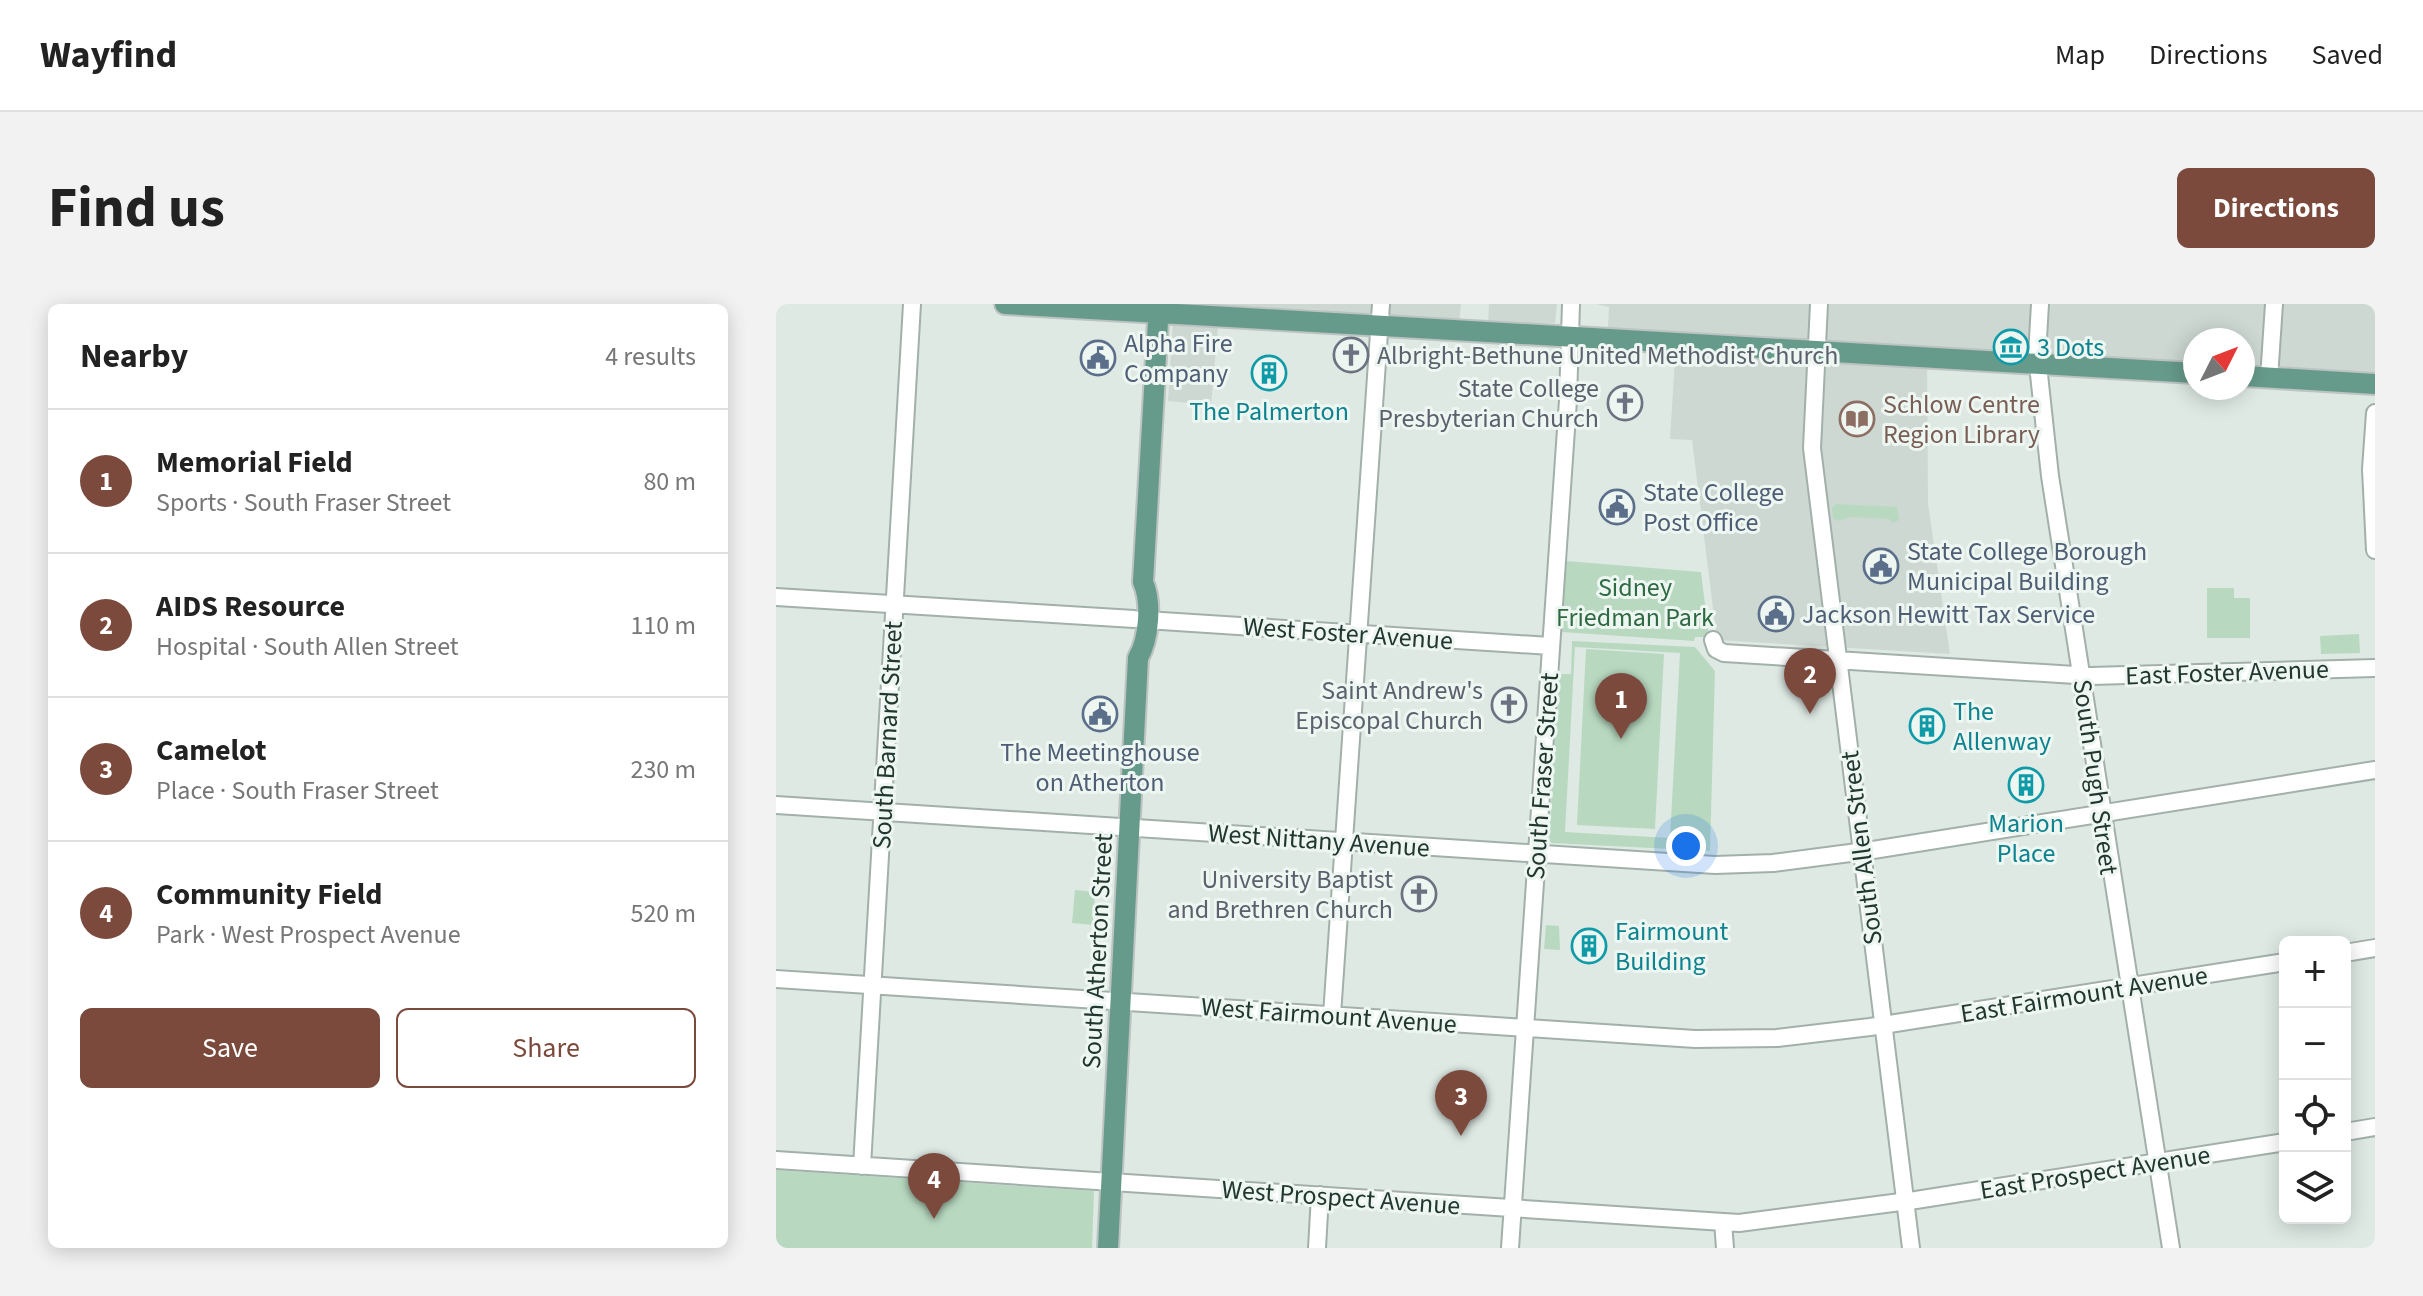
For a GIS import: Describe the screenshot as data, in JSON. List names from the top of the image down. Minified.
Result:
{"streets":{"main road":["South Atherton Street"],"street":["West Foster Avenue","East Foster Avenue","South Barnard Street","South Fraser Street","South Pugh Street","West Nittany Avenue","South Allen Street","East Fairmount Avenue","West Fairmount Avenue","East Prospect Avenue","West Prospect Avenue"]},"crossings":[["West Foster Avenue","South Barnard Street"],["West Foster Avenue","South Fraser Street"],["West Foster Avenue","South Atherton Street"],["East Foster Avenue","South Pugh Street"],["East Foster Avenue","South Allen Street"],["South Barnard Street","West Nittany Avenue"],["South Barnard Street","West Fairmount Avenue"],["South Barnard Street","West Prospect Avenue"],["South Fraser Street","West Nittany Avenue"],["South Fraser Street","West Fairmount Avenue"],["South Fraser Street","West Prospect Avenue"],["South Pugh Street","West Nittany Avenue"],["South Pugh Street","East Fairmount Avenue"],["South Pugh Street","East Prospect Avenue"],["West Nittany Avenue","South Allen Street"],["West Nittany Avenue","South Atherton Street"],["South Allen Street","East Fairmount Avenue"],["South Allen Street","West Fairmount Avenue"],["South Allen Street","East Prospect Avenue"],["South Allen Street","West Prospect Avenue"],["South Atherton Street","West Fairmount Avenue"],["South Atherton Street","West Prospect Avenue"],["East Fairmount Avenue","West Fairmount Avenue"],["East Prospect Avenue","West Prospect Avenue"]],"parks":["Sidney Friedman Park"],"places":{"museum":["3 Dots"],"church":["Albright-Bethune United Methodist Church","State College Presbyterian Church","Saint Andrew's Episcopal Church","University Baptist and Brethren Church"],"public building":["Alpha Fire Company","State College Post Office","State College Borough Municipal Building","Jackson Hewitt Tax Service","The Meetinghouse on Atherton"],"building":["The Palmerton","The Allenway","Marion Place","Fairmount Building"],"library":["Schlow Centre Region Library"]},"north":"top right","page":{"header":"Wayfind","nav":["Map","Directions","Saved"],"buttons":["Directions",["Save","Share"]],"title":"Find us","heading":["Nearby","4 results"],"list":[{"mark":"1","name":"Memorial Field","note":"Sports · South Fraser Street","value":"80 m"},{"mark":"2","name":"AIDS Resource","note":"Hospital · South Allen Street","value":"110 m"},{"mark":"3","name":"Camelot","note":"Place · South Fraser Street","value":"230 m"},{"mark":"4","name":"Community Field","note":"Park · West Prospect Avenue","value":"520 m"}],"pins":["2","1","3","4"],"map_buttons":["+","−"]}}
